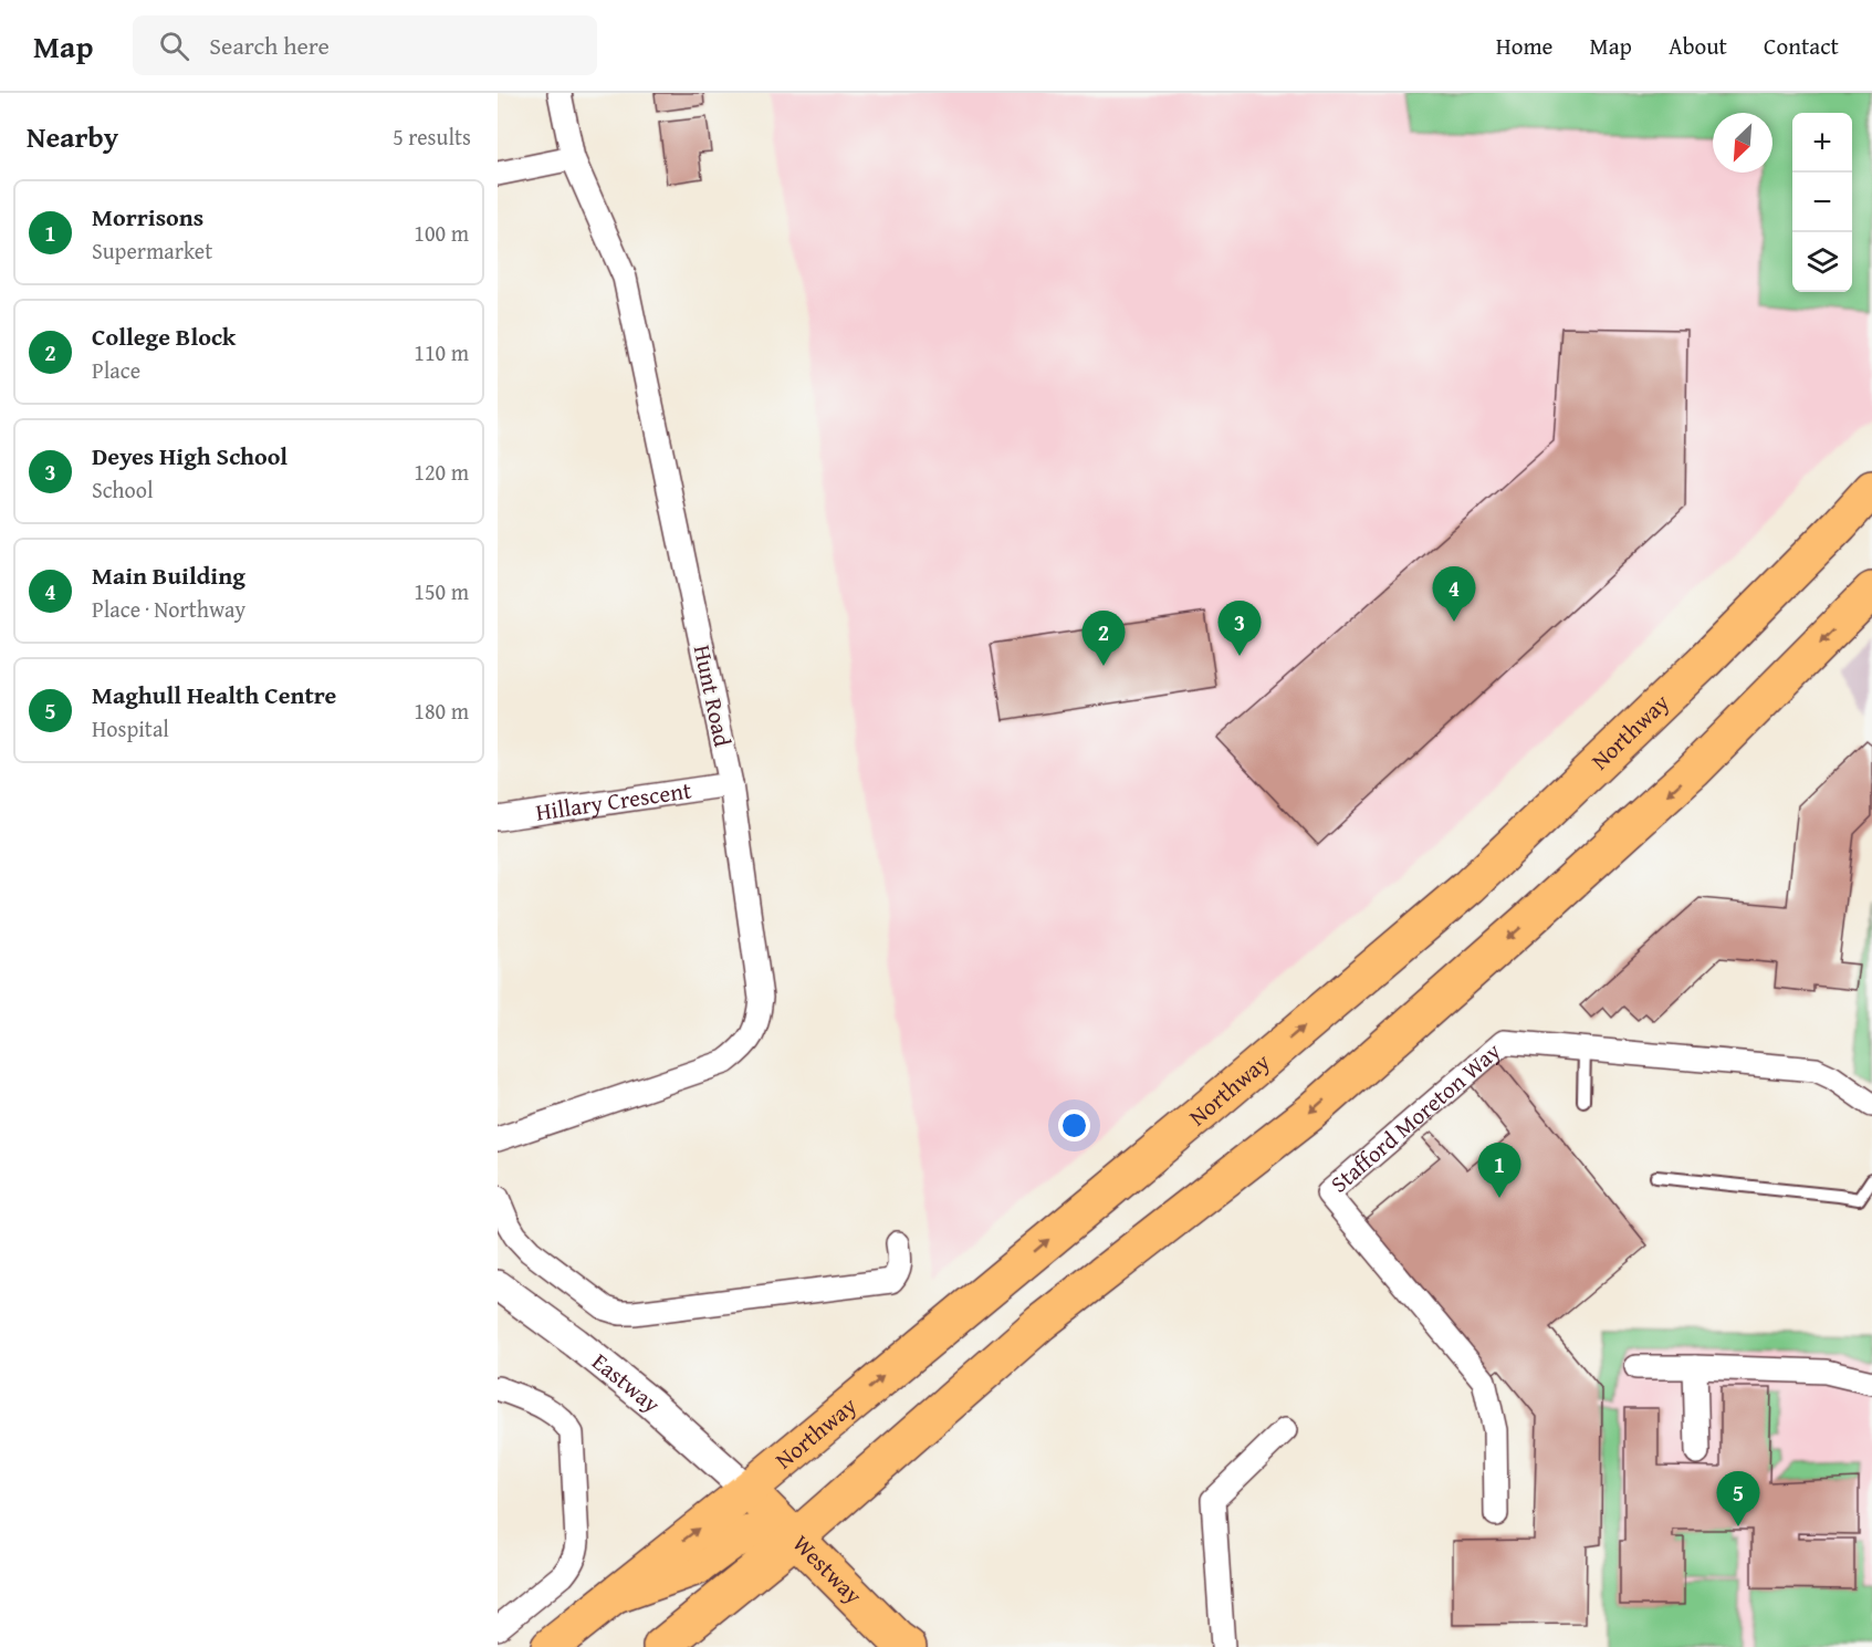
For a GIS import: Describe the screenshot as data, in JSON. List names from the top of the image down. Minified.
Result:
{"streets":{"main road":["Northway","Westway"],"street":["Hunt Road","Hillary Crescent","Stafford Moreton Way","Eastway"]},"crossings":[["Hunt Road","Hillary Crescent"],["Northway","Eastway"],["Northway","Westway"],["Eastway","Westway"]],"north":"bottom left","page":{"header":"Map","search":"Search here","nav":["Home","Map","About","Contact"],"heading":["Nearby","5 results"],"map_buttons":["+","−"],"list":[{"mark":"1","name":"Morrisons","note":"Supermarket","value":"100 m"},{"mark":"2","name":"College Block","note":"Place","value":"110 m"},{"mark":"3","name":"Deyes High School","note":"School","value":"120 m"},{"mark":"4","name":"Main Building","note":"Place · Northway","value":"150 m"},{"mark":"5","name":"Maghull Health Centre","note":"Hospital","value":"180 m"}],"pins":["4","3","2","1","5"]}}
